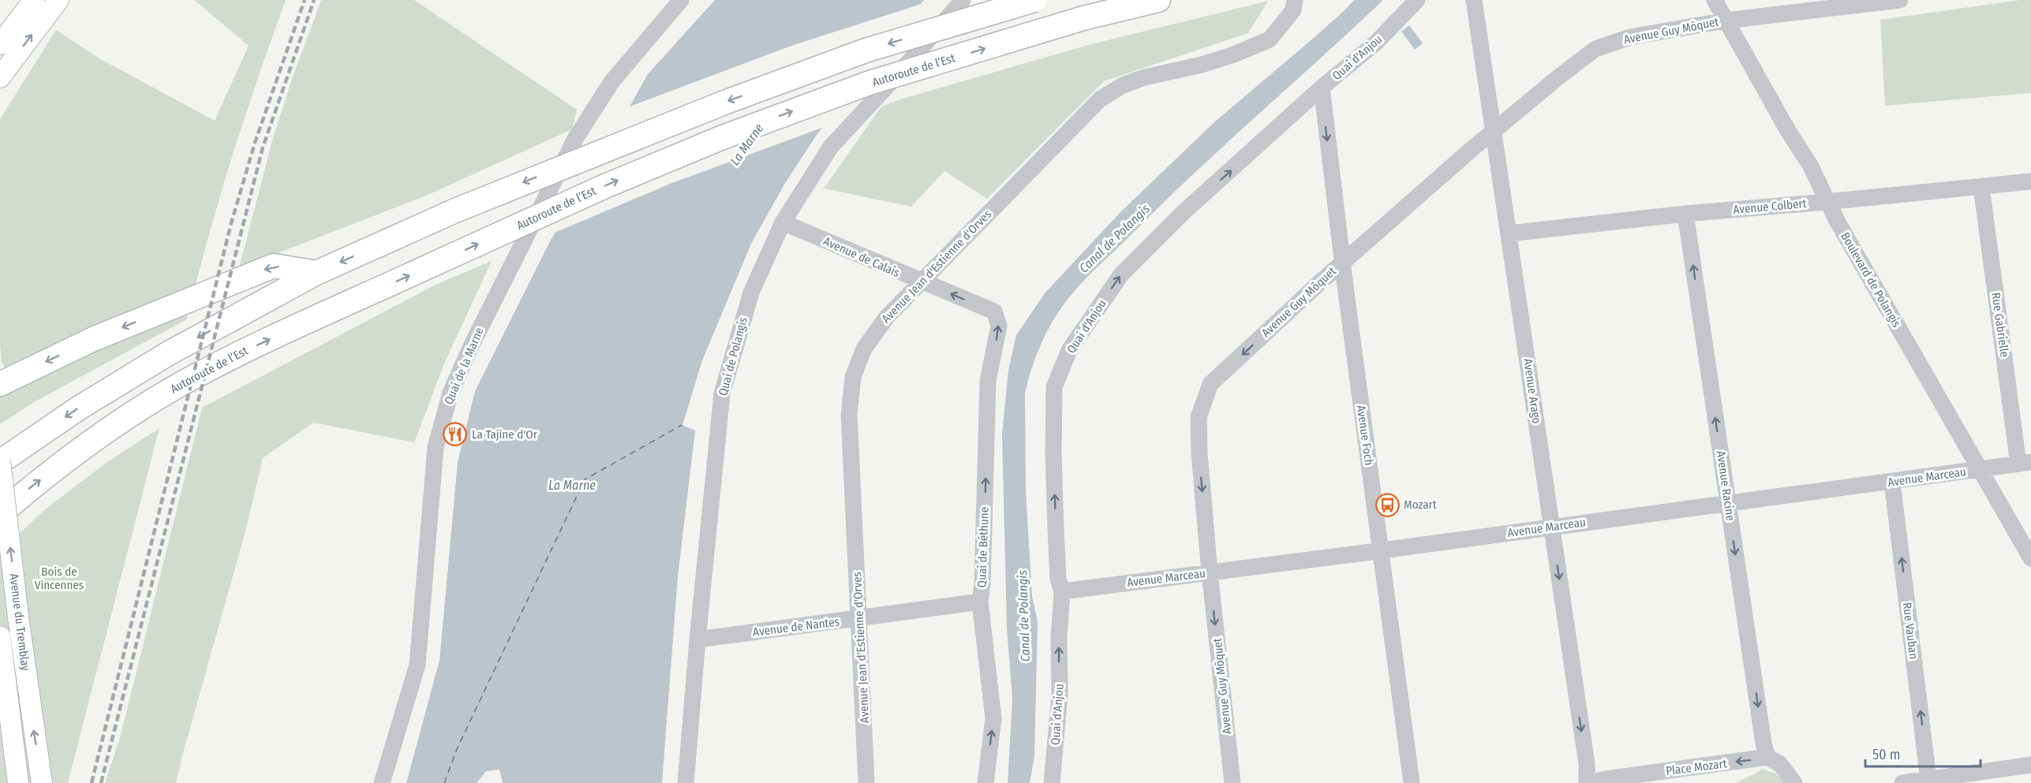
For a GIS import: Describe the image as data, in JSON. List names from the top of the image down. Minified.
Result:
{"streets":{"highway":["Autoroute de l’Est"],"main road":["Avenue du Tremblay"],"street":["Avenue Guy Môquet","Quai d'Anjou","Avenue Colbert","Avenue de Calais","Avenue Jean d'Estienne d'Orves","Boulevard de Polangis","Rue Gabrielle","Quai de Polangis","Quai de la Marne","Avenue Arago","Avenue Foch","Avenue Marceau","Avenue Racine","Quai de Béthune","Avenue de Nantes","Rue Vauban","Place Mozart"]},"crossings":[["Avenue Guy Môquet","Boulevard de Polangis"],["Avenue Guy Môquet","Avenue Arago"],["Avenue Guy Môquet","Avenue Foch"],["Avenue Guy Môquet","Avenue Marceau"],["Quai d'Anjou","Avenue Foch"],["Quai d'Anjou","Avenue Marceau"],["Avenue Colbert","Boulevard de Polangis"],["Avenue Colbert","Rue Gabrielle"],["Avenue Colbert","Avenue Arago"],["Avenue Colbert","Avenue Racine"],["Avenue de Calais","Avenue Jean d'Estienne d'Orves"],["Avenue de Calais","Quai de Polangis"],["Avenue de Calais","Quai de Béthune"],["Avenue Jean d'Estienne d'Orves","Avenue de Nantes"],["Boulevard de Polangis","Avenue Marceau"],["Rue Gabrielle","Avenue Marceau"],["Quai de Polangis","Avenue de Nantes"],["Avenue Arago","Avenue Marceau"],["Avenue Arago","Place Mozart"],["Avenue Foch","Avenue Marceau"],["Avenue Marceau","Avenue Racine"],["Avenue Marceau","Rue Vauban"],["Avenue Racine","Place Mozart"],["Quai de Béthune","Avenue de Nantes"]],"one_way":["Avenue Guy Môquet","Quai d'Anjou","Quai de Béthune","Rue Vauban","Place Mozart"],"water":["La Marne","Canal de Polangis"],"parks":["Bois de Vincennes"],"places":{"restaurant":["La Tajine d'Or"],"bus stop":["Mozart"]},"scale_bar":"50 m"}
